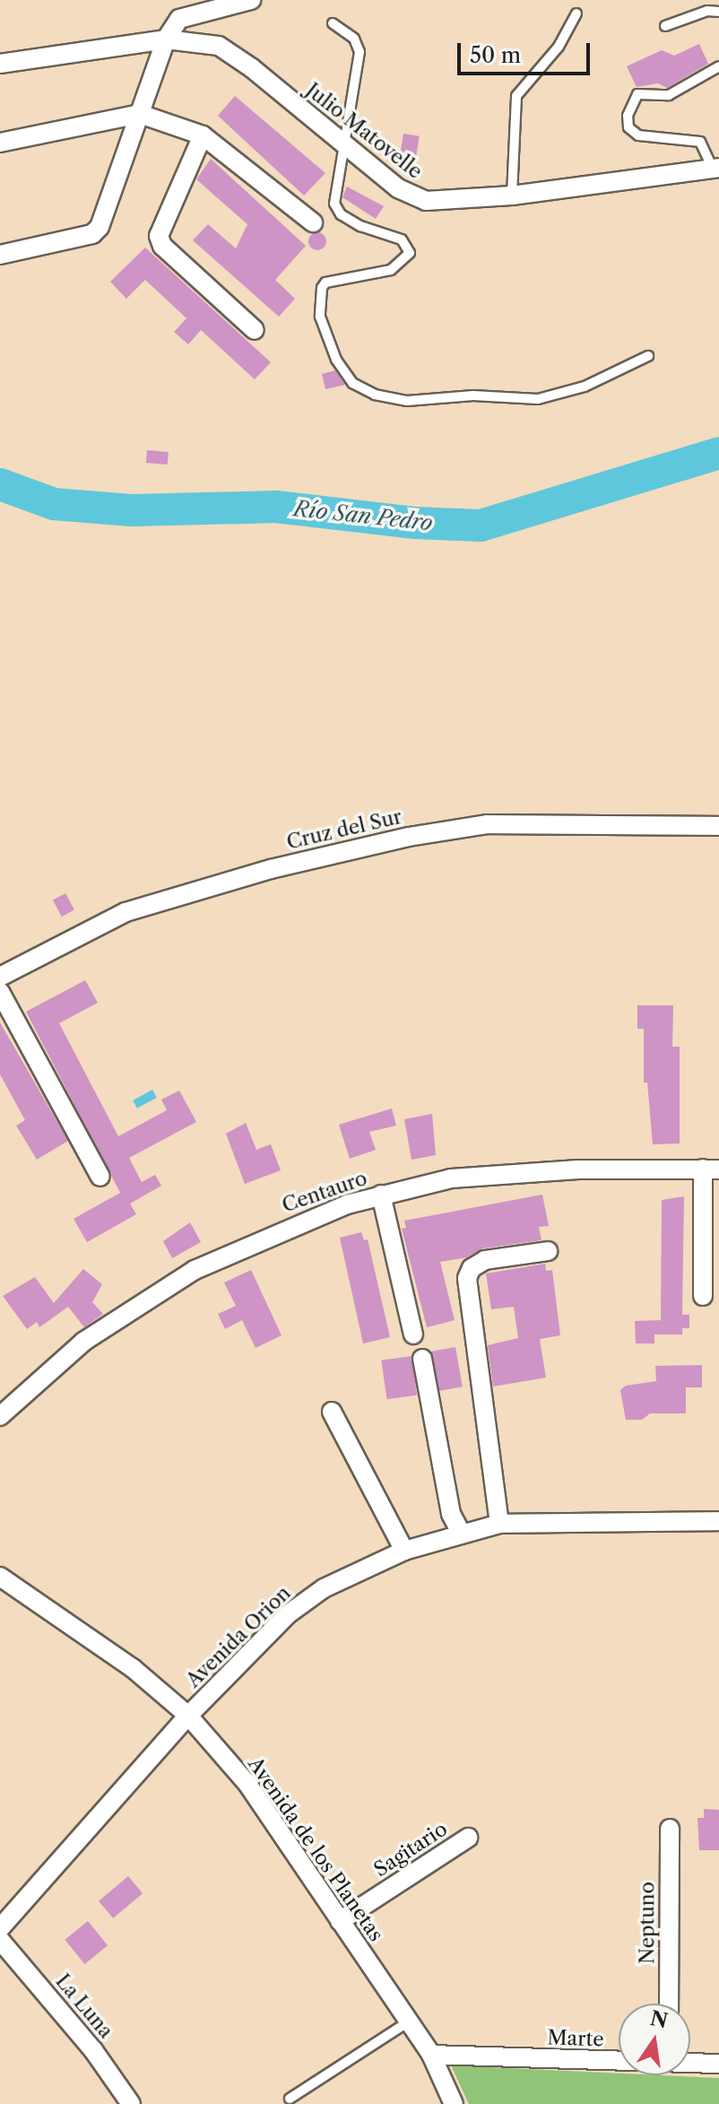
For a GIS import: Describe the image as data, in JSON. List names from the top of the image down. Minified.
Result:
{"streets":{"street":["Julio Matovelle","Cruz del Sur","Centauro","Avenida Orion","Avenida de los Planetas","Sagitario","Neptuno","La Luna","Marte"]},"crossings":[["Avenida Orion","Avenida de los Planetas"],["Avenida de los Planetas","Sagitario"],["Avenida de los Planetas","Marte"]],"water":["Río San Pedro"],"scale_bar":"50 m","north":"top"}
